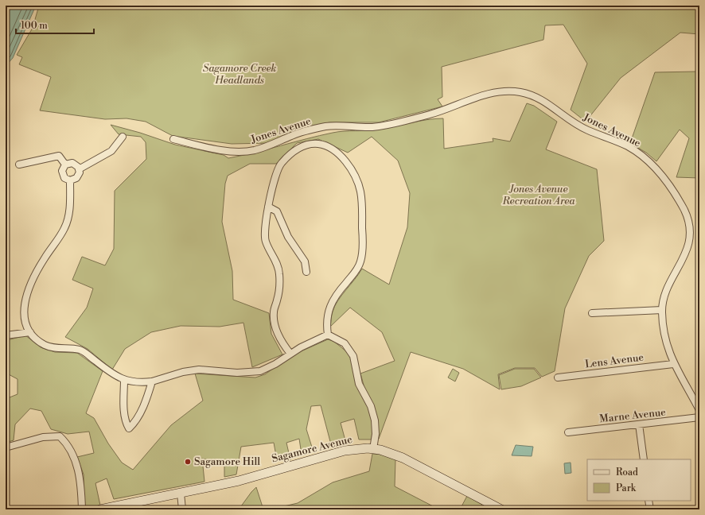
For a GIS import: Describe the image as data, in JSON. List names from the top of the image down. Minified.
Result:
{"streets":{"main road":["Sagamore Avenue"],"street":["Jones Avenue","Lens Avenue","Marne Avenue"]},"crossings":[["Jones Avenue","Lens Avenue"]],"parks":["Sagamore Creek Headlands","Jones Avenue Recreation Area"],"places":["Sagamore Hill"],"legend":["Road","Park"],"scale_bar":"100 m"}
